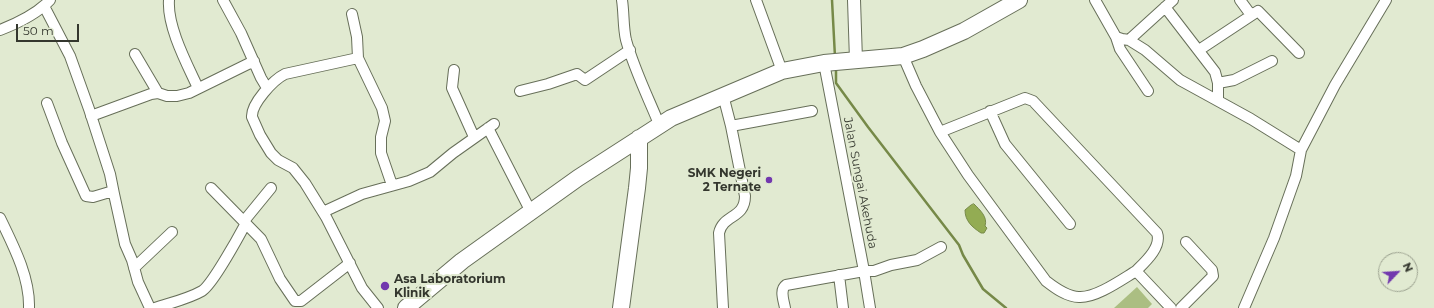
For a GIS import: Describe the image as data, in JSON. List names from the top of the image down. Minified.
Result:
{"streets":{"street":["Jalan Sungai Akehuda"]},"places":["SMK Negeri 2 Ternate","Asa Laboratorium Klinik"],"scale_bar":"50 m","north":"top right"}
